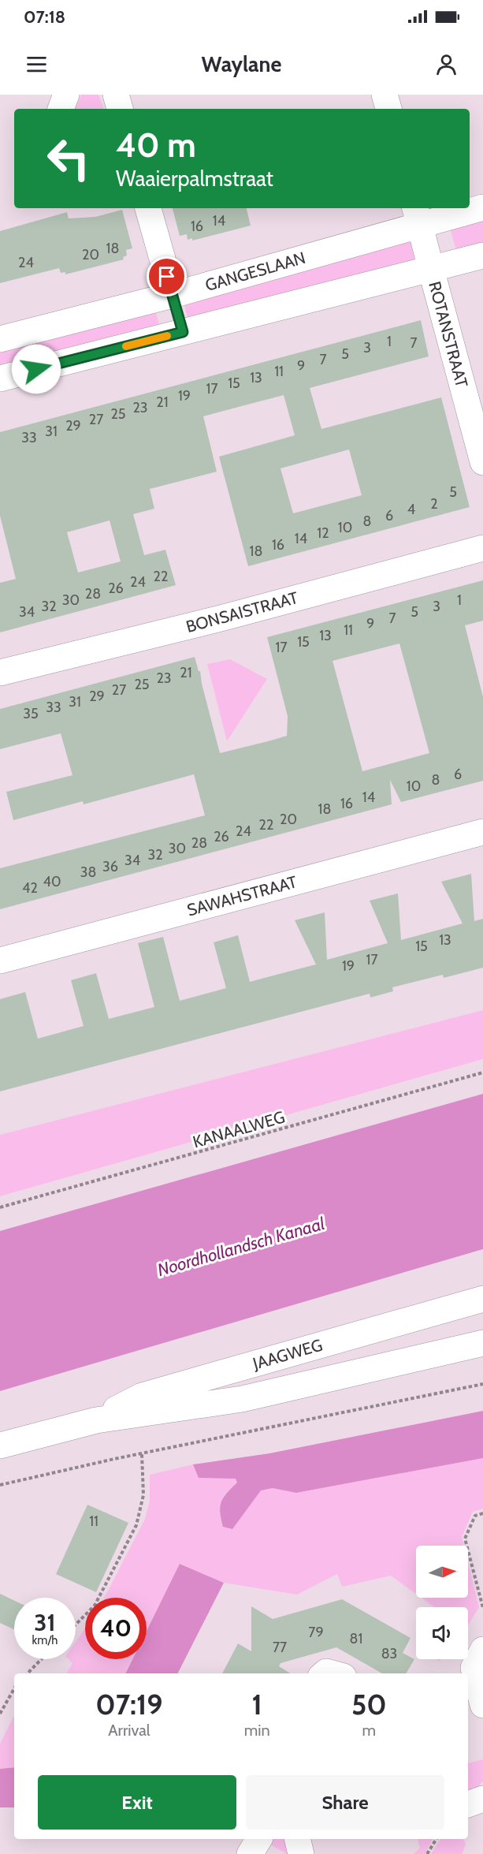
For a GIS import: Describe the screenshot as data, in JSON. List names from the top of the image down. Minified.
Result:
{"streets":{"street":["GANGESLAAN","ROTANSTRAAT","BONSAISTRAAT","SAWAHSTRAAT","JAAGWEG"],"path":["KANAALWEG"]},"crossings":[["GANGESLAAN","ROTANSTRAAT"]],"water":["Noordhollandsch Kanaal"],"house_numbers":["14","16","18","20","24","1","7","3","5","7","9","11","13","15","17","19","21","23","25","27","29","31","33","5","2","4","6","8","10","12","14","16","18","22","24","26","28","30","1","32","3","34","5","7","9","11","13","15","17","21","23","25","27","29","31","33","35","6","8","10","14","16","18","20","22","24","26","28","30","32","34","36","38","40","42","13","15","17","19","11","79","81","77","83"],"north":"right","page":{"status":"07:18","header":"Waylane","turn":["40 m","Waaierpalmstraat"],"speed":"31 km/h","limit":"40","eta":["07:19","Arrival","1","min","50","m"],"buttons":["Exit","Share"]}}
